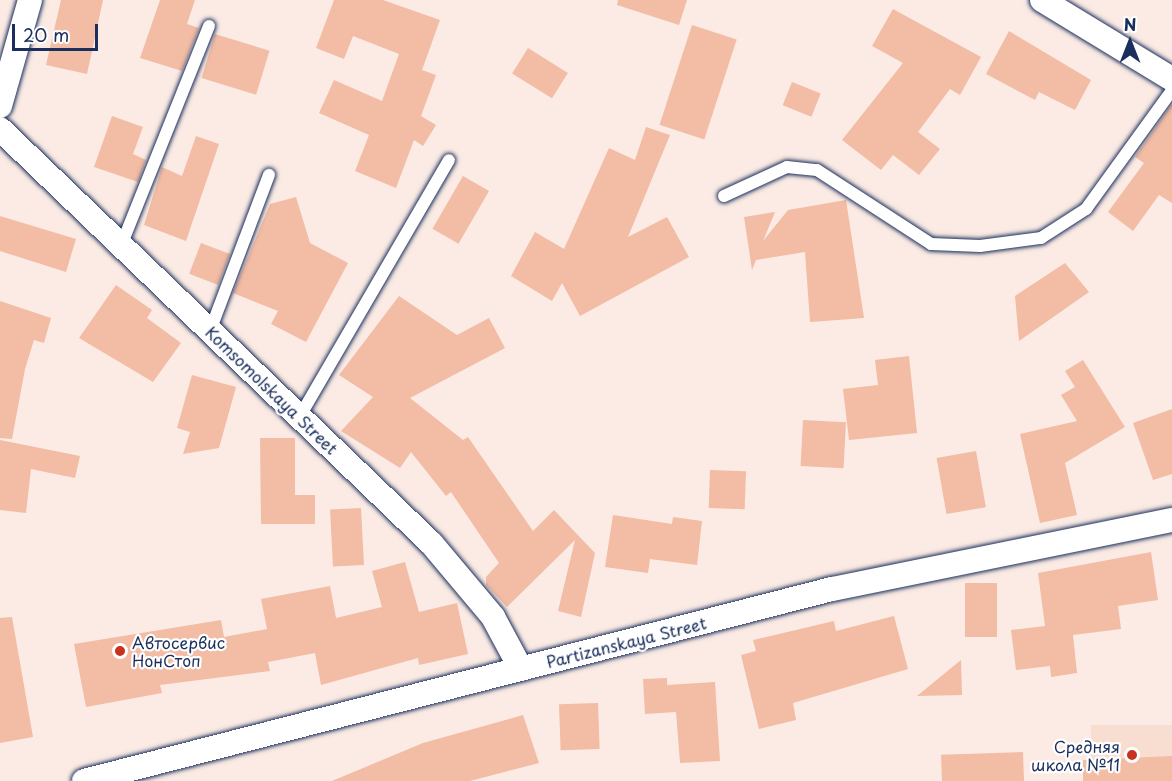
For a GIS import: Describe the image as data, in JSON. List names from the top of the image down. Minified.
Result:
{"streets":{"street":["Komsomolskaya Street","Partizanskaya Street"]},"crossings":[["Komsomolskaya Street","Partizanskaya Street"]],"places":["Автосервис НонСтоп","Средняя школа №11"],"scale_bar":"20 m","north":"top"}
